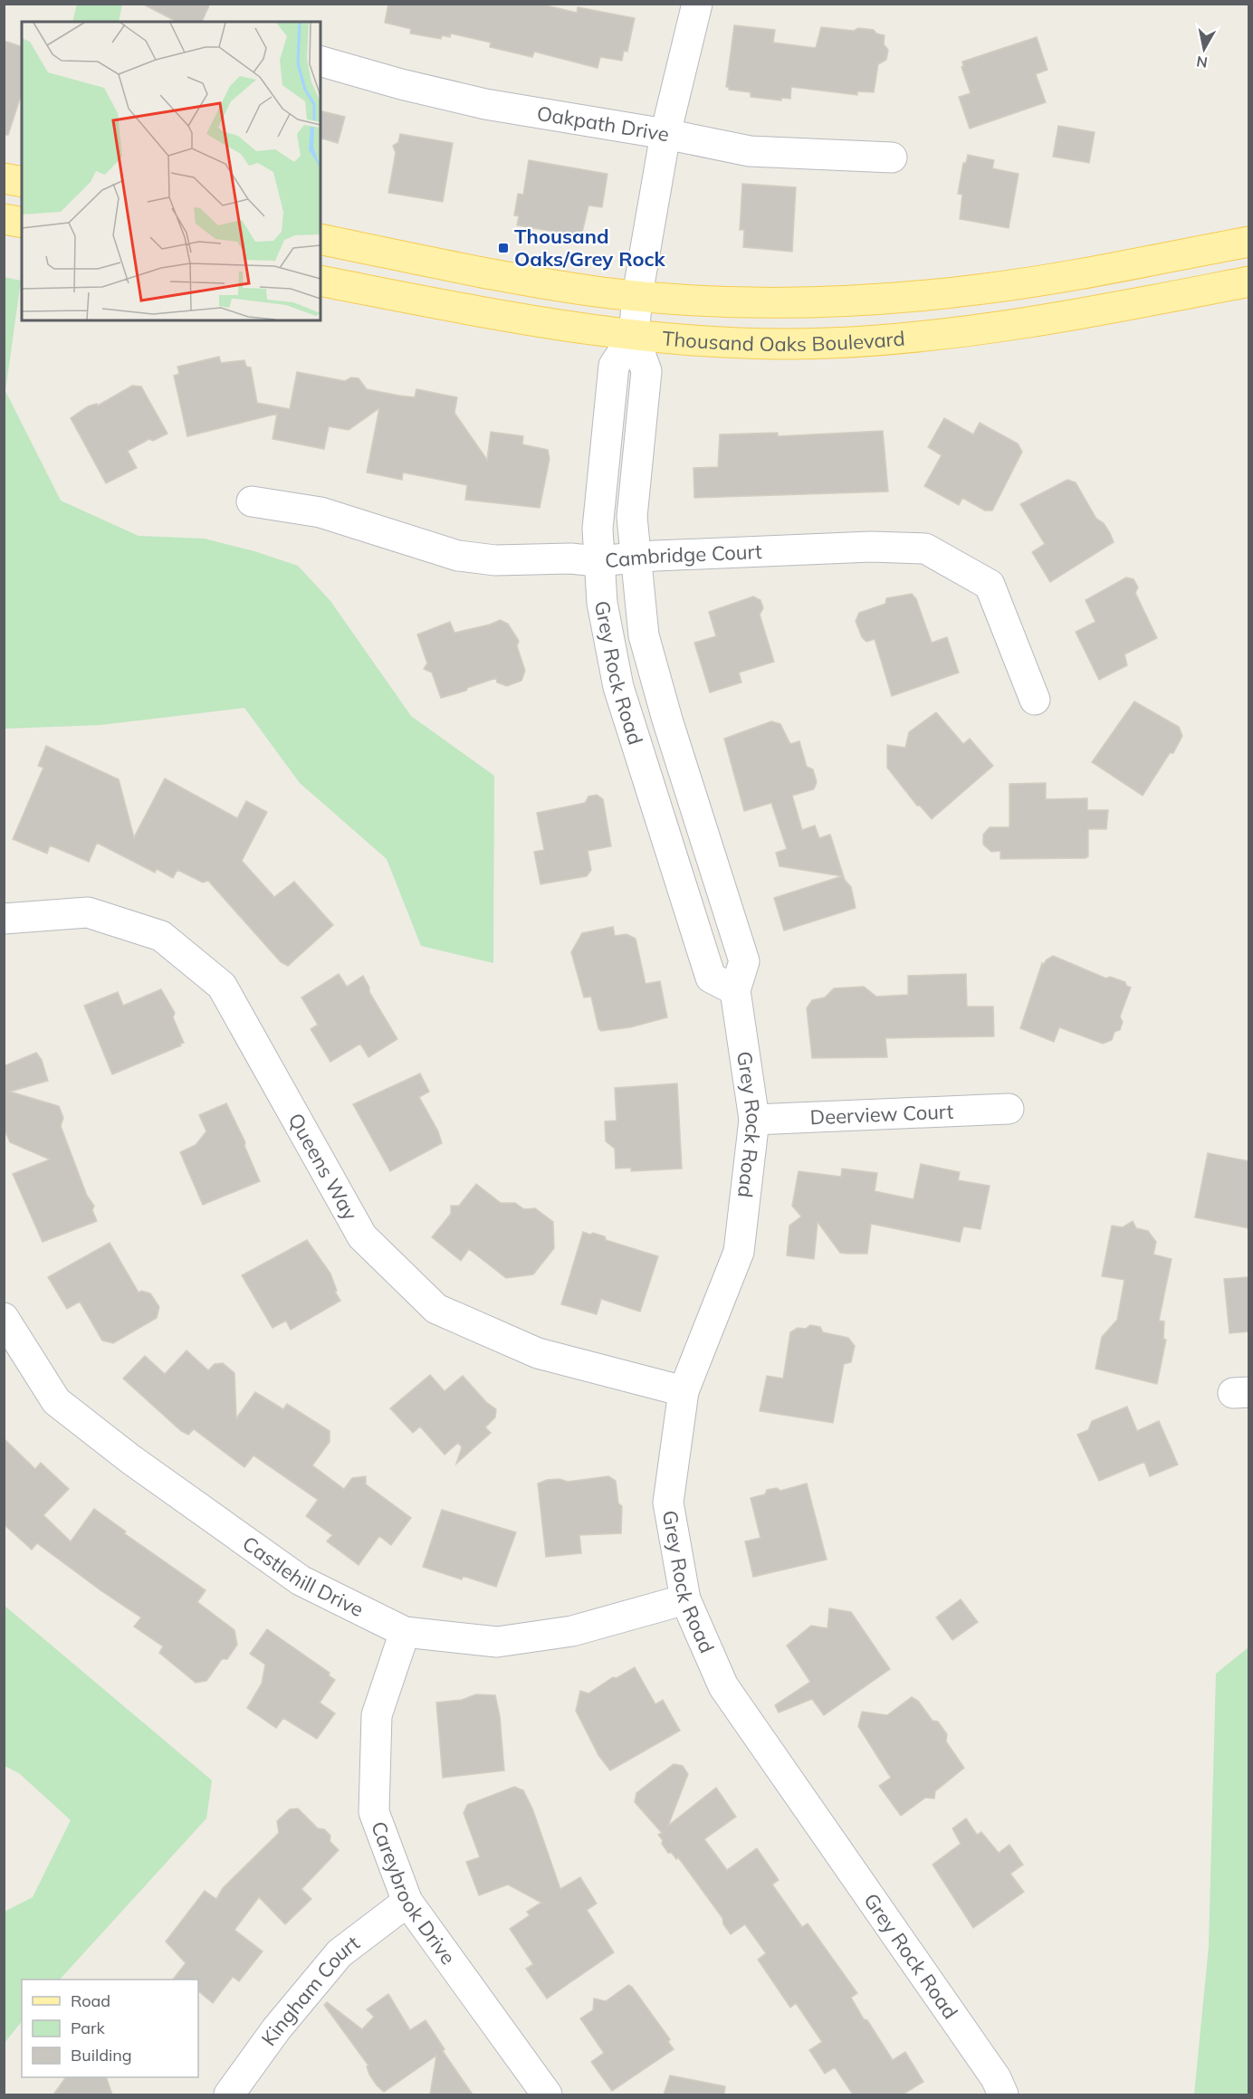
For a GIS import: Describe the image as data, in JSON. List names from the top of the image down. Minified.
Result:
{"streets":{"main road":["Thousand Oaks Boulevard"],"street":["Oakpath Drive","Cambridge Court","Grey Rock Road","Deerview Court","Queens Way","Castlehill Drive","Careybrook Drive","Kingham Court"]},"crossings":[["Oakpath Drive","Grey Rock Road"],["Thousand Oaks Boulevard","Grey Rock Road"],["Cambridge Court","Grey Rock Road"],["Grey Rock Road","Deerview Court"],["Grey Rock Road","Queens Way"],["Grey Rock Road","Castlehill Drive"],["Castlehill Drive","Careybrook Drive"],["Careybrook Drive","Kingham Court"]],"places":{"transit":["Thousand Oaks/Grey Rock"]},"legend":["Road","Park","Building"],"north":"bottom"}
